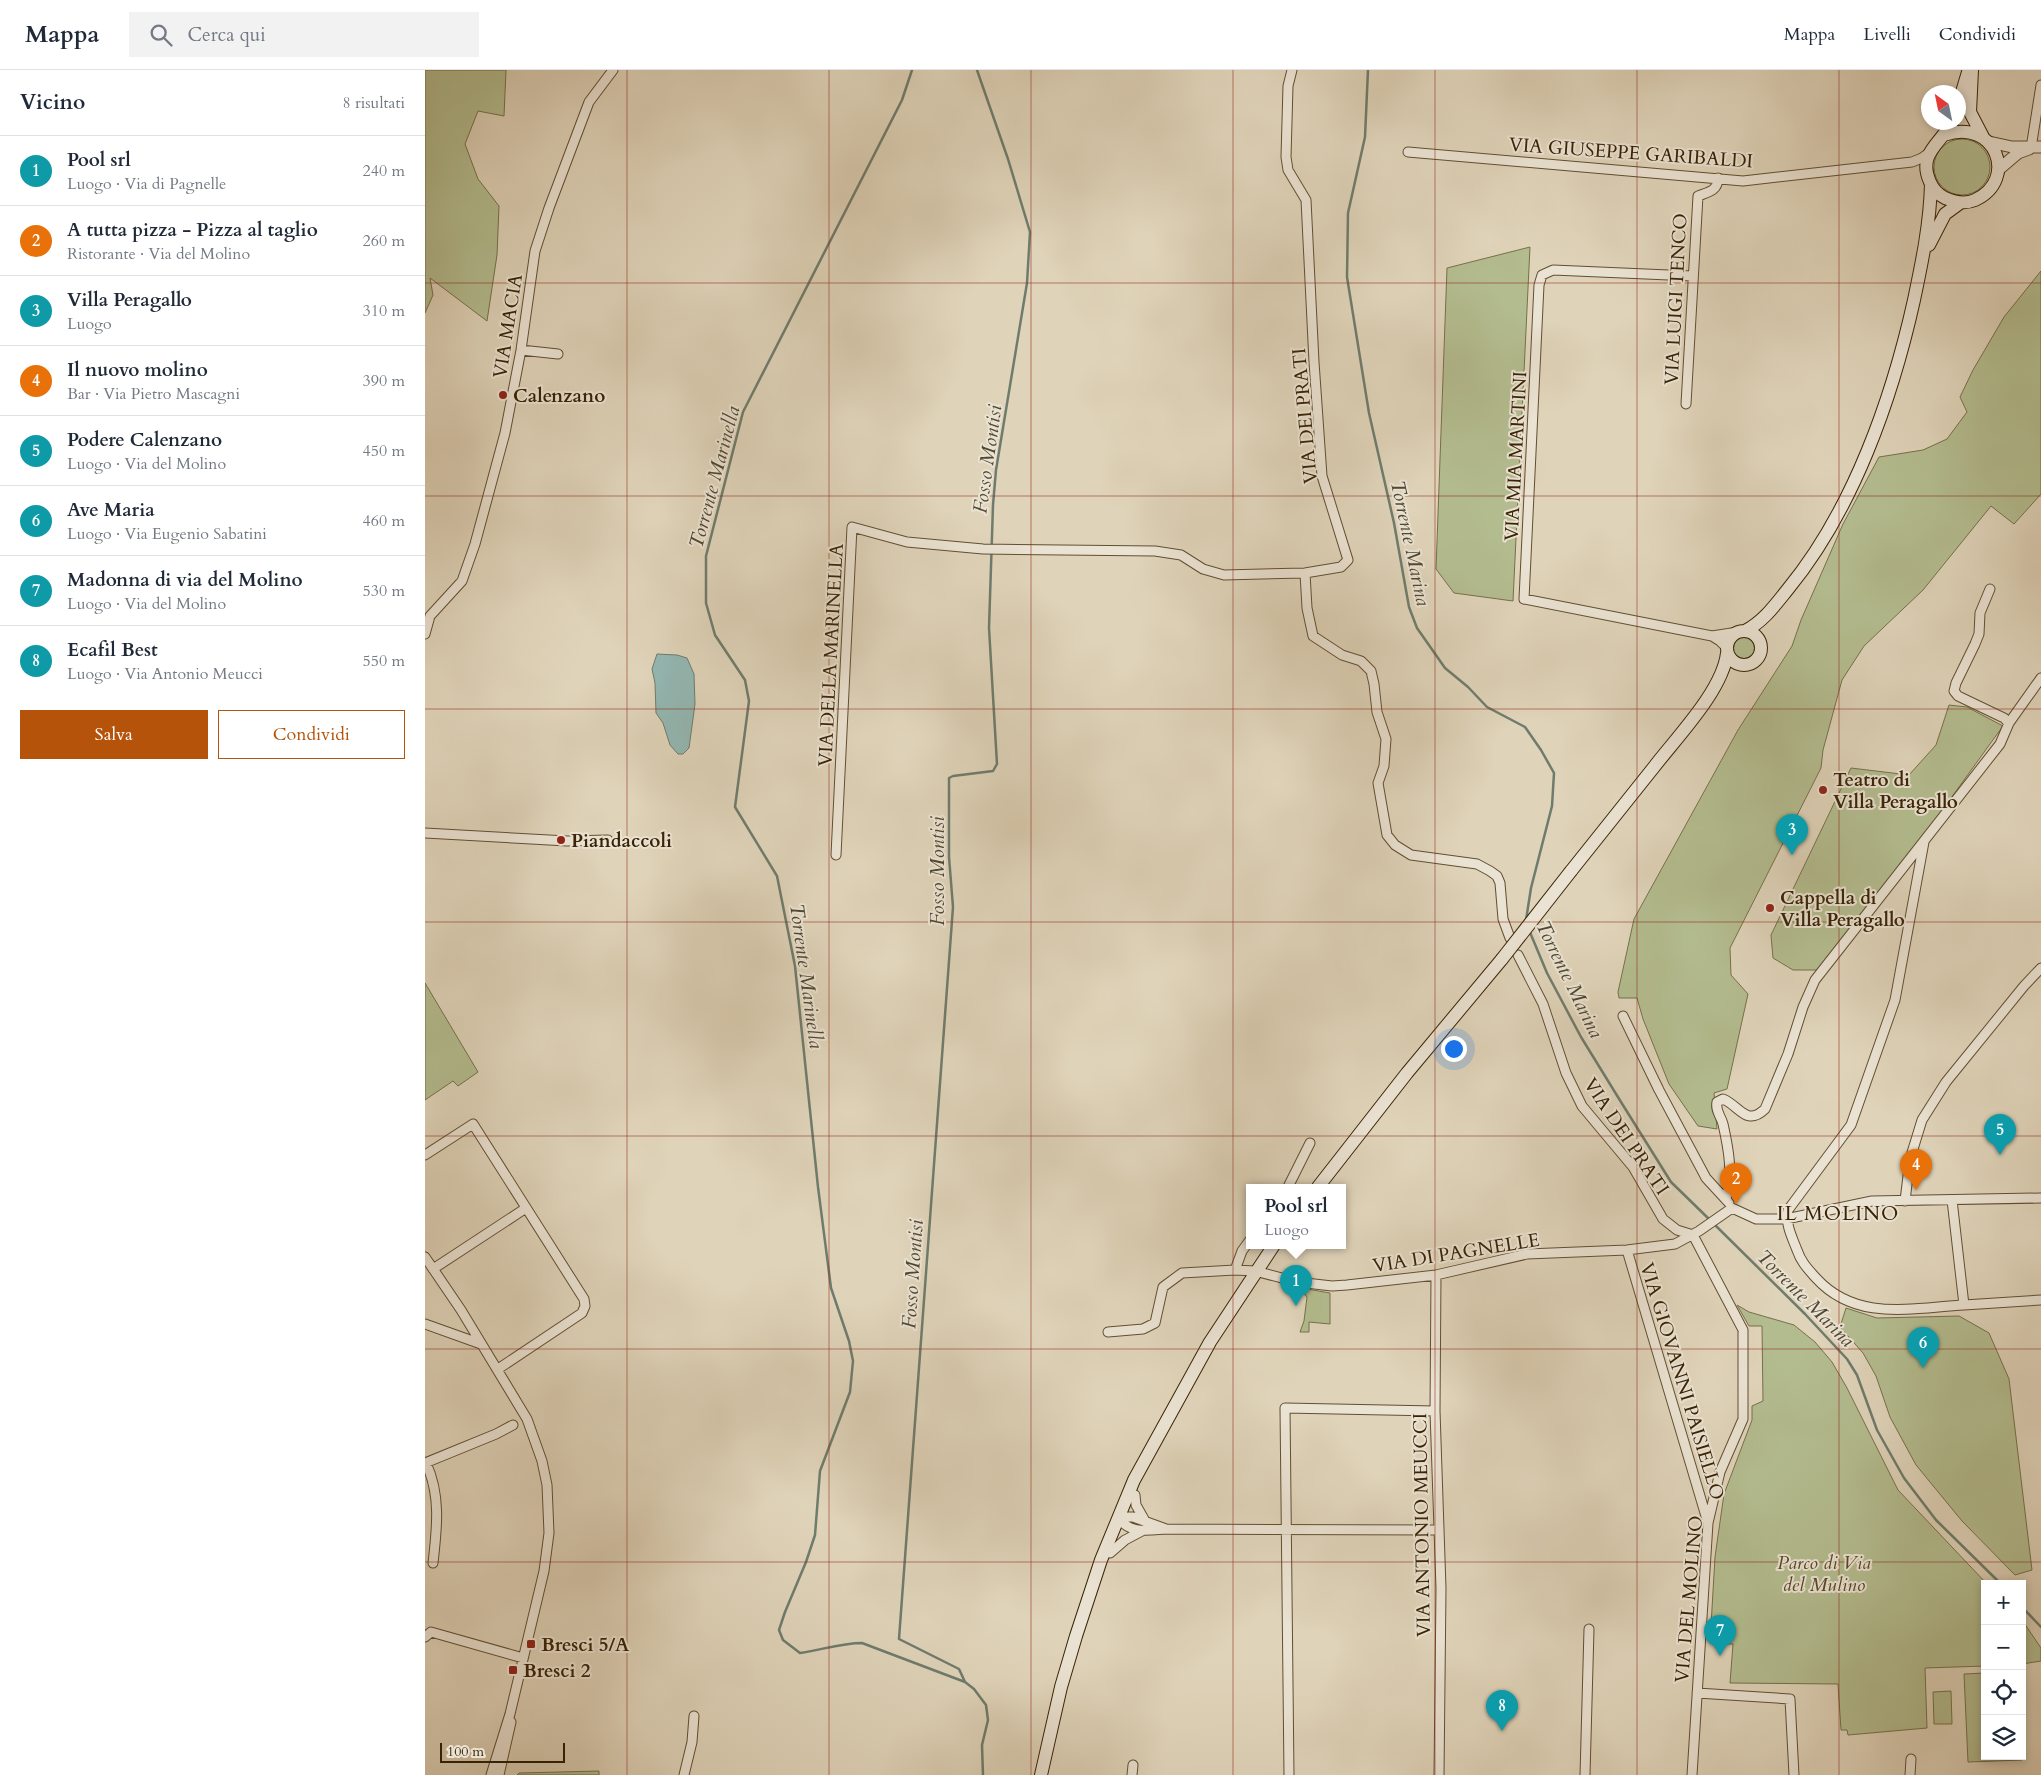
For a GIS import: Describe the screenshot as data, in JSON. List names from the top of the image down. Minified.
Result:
{"streets":{"street":["VIA GIUSEPPE GARIBALDI","VIA LUIGI TENCO","VIA MACIA","VIA DEI PRATI","VIA MIA MARTINI","VIA DELLA MARINELLA","VIA DI PAGNELLE","VIA GIOVANNI PAISIELLO","VIA ANTONIO MEUCCI","VIA DEL MOLINO"]},"crossings":[["VIA GIUSEPPE GARIBALDI","VIA LUIGI TENCO"],["VIA LUIGI TENCO","VIA MIA MARTINI"],["VIA DEI PRATI","VIA DELLA MARINELLA"],["VIA DEI PRATI","VIA DI PAGNELLE"],["VIA DEI PRATI","VIA DEL MOLINO"],["VIA DI PAGNELLE","VIA GIOVANNI PAISIELLO"],["VIA DI PAGNELLE","VIA ANTONIO MEUCCI"],["VIA DI PAGNELLE","VIA DEL MOLINO"],["VIA GIOVANNI PAISIELLO","VIA DEL MOLINO"]],"districts":["IL MOLINO"],"water":["Fosso Montisi","Torrente Marinella","Torrente Marina"],"parks":["Parco di Via del Mulino"],"places":{"other":["Calenzano","Teatro di Villa Peragallo","Piandaccoli","Cappella di Villa Peragallo"],"transit":["Bresci 5/A","Bresci 2"]},"scale_bar":"100 m","north":"top left","page":{"header":"Mappa","search":"Cerca qui","nav":["Mappa","Livelli","Condividi"],"heading":["Vicino","8 risultati"],"list":[{"mark":"1","name":"Pool srl","note":"Luogo · Via di Pagnelle","value":"240 m"},{"mark":"2","name":"A tutta pizza - Pizza al taglio","note":"Ristorante · Via del Molino","value":"260 m"},{"mark":"3","name":"Villa Peragallo","note":"Luogo","value":"310 m"},{"mark":"4","name":"Il nuovo molino","note":"Bar · Via Pietro Mascagni","value":"390 m"},{"mark":"5","name":"Podere Calenzano","note":"Luogo · Via del Molino","value":"450 m"},{"mark":"6","name":"Ave Maria","note":"Luogo · Via Eugenio Sabatini","value":"460 m"},{"mark":"7","name":"Madonna di via del Molino","note":"Luogo · Via del Molino","value":"530 m"},{"mark":"8","name":"Ecafil Best","note":"Luogo · Via Antonio Meucci","value":"550 m"}],"buttons":["Salva","Condividi"],"pins":["3","5","4","2","1","6","7","8"],"popup":["Pool srl","Luogo"],"map_buttons":["+","−"],"scale":"100 m"}}
